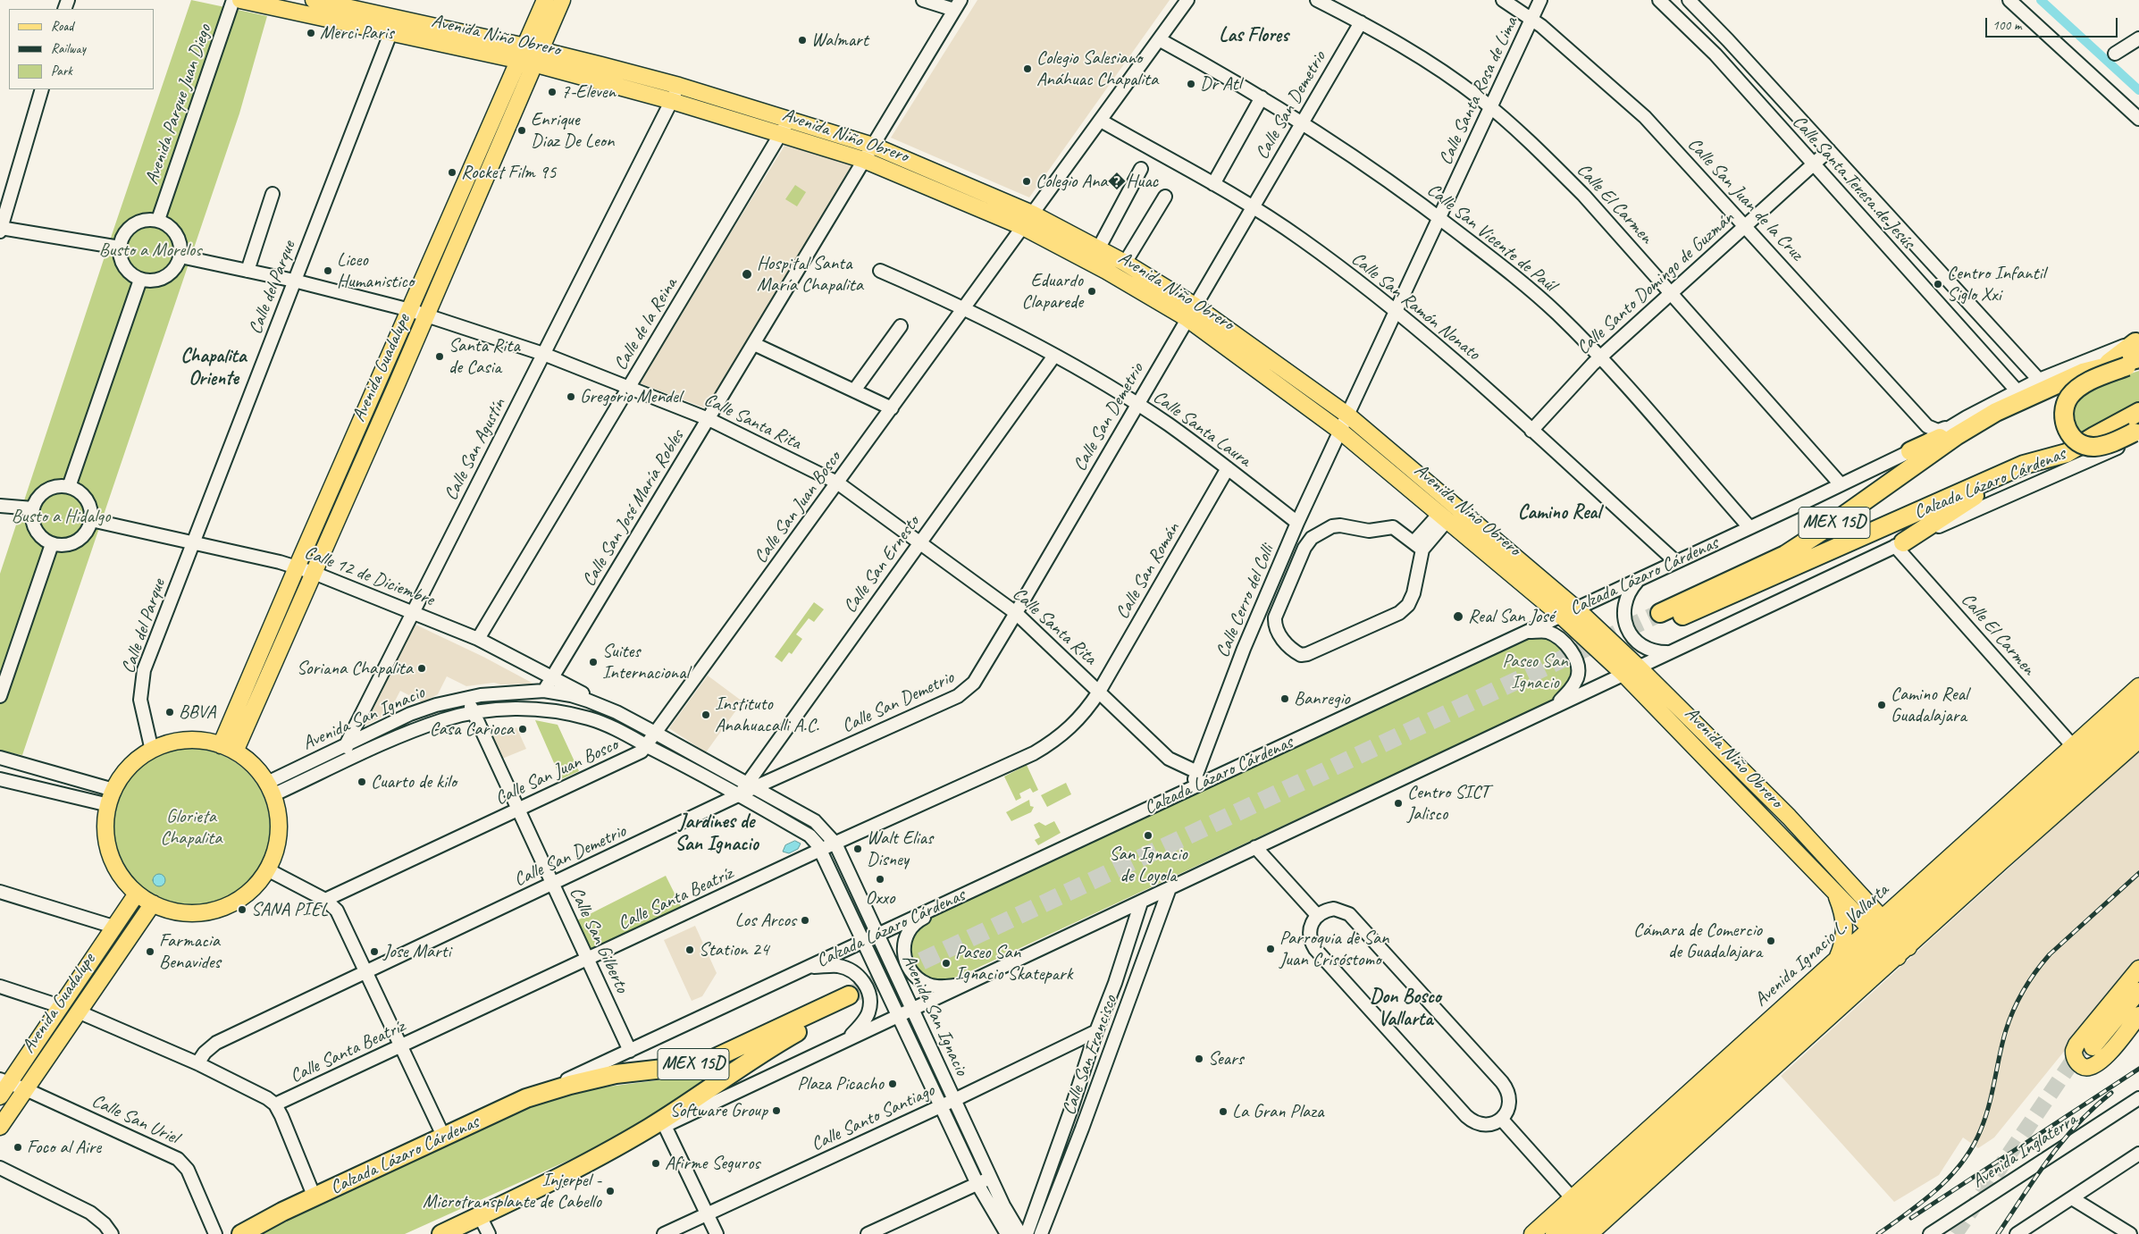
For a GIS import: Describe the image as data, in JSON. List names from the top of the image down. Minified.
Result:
{"streets":{"highway":["Calzada Lázaro Cárdenas","MEX 15D"],"main road":["Avenida Niño Obrero","Avenida Guadalupe","Avenida Ignacio L. Vallarta"],"street":["Calle Santa Rosa de Lima","Avenida Parque Juan Diego","Calle San Demetrio","Calle Santa Teresa de Jesús","Calle San Juan de la Cruz","Calle El Carmen","Calle San Vicente de Paúl","Calle Santo Domingo de Guzmán","Calle del Parque","Calle San Ramón Nonato","Calle de la Reina","Calle Santa Rita","Calle Santa Laura","Calle San Agustín","Calle San Juan Bosco","Calle San José María Robles","Calle San Ernesto","Calle San Román","Calle 12 de Diciembre","Calle Cerro del Colli","Avenida San Ignacio","Calle Santa Beatríz","Calle San Gilberto","Calle San Francisco","Calle Santo Santiago","Calle San Uriel","Avenida Inglaterra"]},"crossings":[["Avenida Niño Obrero","Calle Santa Rosa de Lima"],["Avenida Niño Obrero","Calle San Demetrio"],["Avenida Niño Obrero","Calle del Parque"],["Avenida Niño Obrero","Calle de la Reina"],["Avenida Niño Obrero","Avenida Guadalupe"],["Avenida Niño Obrero","Calle San Agustín"],["Avenida Niño Obrero","Calzada Lázaro Cárdenas"],["Avenida Niño Obrero","Calle San Juan Bosco"],["Avenida Niño Obrero","Calle San José María Robles"],["Avenida Niño Obrero","Calle Cerro del Colli"],["Avenida Niño Obrero","Avenida Ignacio L. Vallarta"],["Calle Santa Rosa de Lima","Calle San Juan de la Cruz"],["Calle Santa Rosa de Lima","Calle El Carmen"],["Calle Santa Rosa de Lima","Calle San Vicente de Paúl"],["Calle Santa Rosa de Lima","Calle San Ramón Nonato"],["Calle Santa Rosa de Lima","Calle Cerro del Colli"],["Avenida Parque Juan Diego","Calle Santa Rita"],["Calle San Demetrio","Calle El Carmen"],["Calle San Demetrio","Calle San Vicente de Paúl"],["Calle San Demetrio","Calle San Ramón Nonato"],["Calle San Demetrio","Calle Santa Rita"],["Calle San Demetrio","Calle Santa Laura"],["Calle San Demetrio","Calle San Ernesto"],["Calle San Demetrio","Avenida San Ignacio"],["Calle San Demetrio","Calle San Gilberto"],["Calle Santa Teresa de Jesús","Calle Santo Domingo de Guzmán"],["Calle Santa Teresa de Jesús","Calzada Lázaro Cárdenas"],["Calle San Juan de la Cruz","Calle Santo Domingo de Guzmán"],["Calle San Juan de la Cruz","Calzada Lázaro Cárdenas"],["Calle El Carmen","Calle Santo Domingo de Guzmán"],["Calle El Carmen","Calzada Lázaro Cárdenas"],["Calle El Carmen","Avenida Ignacio L. Vallarta"],["Calle San Vicente de Paúl","Calle Santo Domingo de Guzmán"],["Calle San Vicente de Paúl","Calzada Lázaro Cárdenas"],["Calle San Vicente de Paúl","Calle San Juan Bosco"],["Calle Santo Domingo de Guzmán","Calle San Ramón Nonato"],["Calle del Parque","Calle Santa Rita"],["Calle del Parque","Calle 12 de Diciembre"],["Calle San Ramón Nonato","Calzada Lázaro Cárdenas"],["Calle San Ramón Nonato","Calle San Juan Bosco"],["Calle de la Reina","Calle Santa Rita"],["Calle de la Reina","Calle 12 de Diciembre"],["Avenida Guadalupe","Calle Santa Rita"],["Avenida Guadalupe","Calle 12 de Diciembre"],["Avenida Guadalupe","Calle San Uriel"],["Calle Santa Rita","Calle San Agustín"],["Calle Santa Rita","Calle San Juan Bosco"],["Calle Santa Rita","Calle San José María Robles"],["Calle Santa Rita","Calle San Ernesto"],["Calle Santa Rita","Calle San Román"],["Calle Santa Rita","Calle Cerro del Colli"],["Calle Santa Rita","Calle Santa Beatríz"],["Calle Santa Laura","Calle San Juan Bosco"],["Calle Santa Laura","Calle San Ernesto"],["Calle Santa Laura","Calle San Román"],["Calle Santa Laura","Calle Cerro del Colli"],["Calle San Agustín","Calle 12 de Diciembre"],["Calle San Agustín","Avenida San Ignacio"],["Calzada Lázaro Cárdenas","Calle Cerro del Colli"],["Calzada Lázaro Cárdenas","Avenida San Ignacio"],["Calzada Lázaro Cárdenas","Calle San Gilberto"],["Calzada Lázaro Cárdenas","Calle San Francisco"],["Calle San Juan Bosco","Avenida San Ignacio"],["Calle San Juan Bosco","Calle San Gilberto"],["Calle San José María Robles","Calle 12 de Diciembre"],["Calle San José María Robles","Avenida San Ignacio"],["Calle San Ernesto","Avenida San Ignacio"],["Calle San Román","Calle Santa Beatríz"],["Calle 12 de Diciembre","Avenida San Ignacio"],["Avenida San Ignacio","Calle Santa Beatríz"],["Avenida San Ignacio","Calle San Gilberto"],["Avenida San Ignacio","Calle Santo Santiago"],["Calle Santa Beatríz","Calle San Gilberto"],["Calle San Francisco","Calle Santo Santiago"]],"districts":["Las Flores","Chapalita Oriente","Camino Real","Jardines de San Ignacio","Don Bosco Vallarta"],"parks":["Busto a Morelos","Busto a Hidalgo","Paseo San Ignacio","Glorieta Chapalita"],"places":["Merci Paris","Walmart","Colegio Salesiano Anáhuac Chapalita","Dr Atl","7-Eleven","Enrique Diaz De Leon","Rocket Film 95","Colegio Ana�Huac","Liceo Humanistico","Hospital Santa María Chapalita","Centro Infantil Siglo Xxi","Eduardo Claparede","Santa Rita de Casia","Gregorio Mendel","Real San José","Suites Internacional","Soriana Chapalita","Banregio","Camino Real Guadalajara","BBVA","Instituto Anahuacalli A.C.","Casa Carioca","Cuarto de kilo","Centro SICT Jalisco","San Ignacio de Loyola","Walt Elias Disney","Oxxo","SANA PIEL","Los Arcos","Cámara de Comercio de Guadalajara","Parroquia de San Juan Crisóstomo","Station 24","Farmacia Benavides","Jose Marti","Paseo San Ignacio Skatepark","Sears","Plaza Picacho","Software Group","La Gran Plaza","Foco al Aire","Afirme Seguros","Injerpel - Microtransplante de Cabello"],"legend":["Road","Railway","Park"],"scale_bar":"100 m"}
